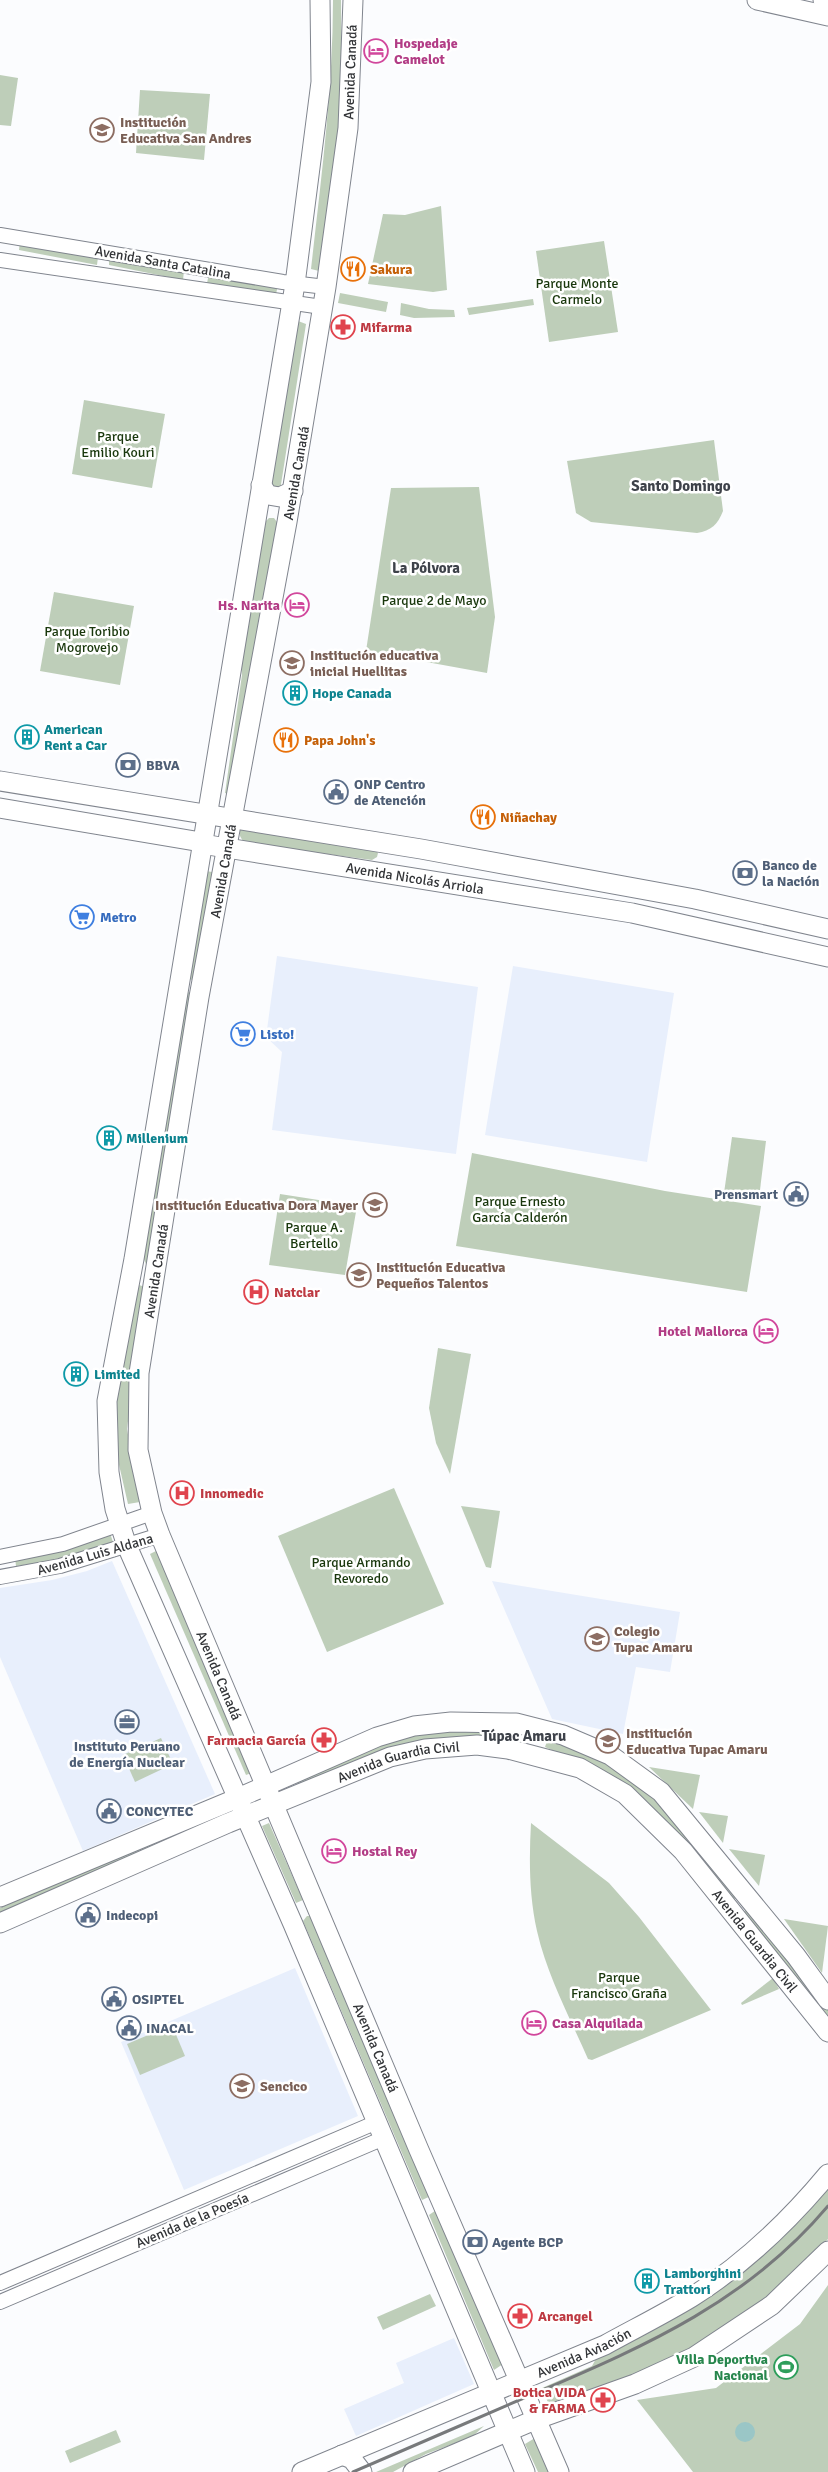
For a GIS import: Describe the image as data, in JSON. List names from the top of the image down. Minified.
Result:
{"streets":{"main road":["Avenida Canadá","Avenida Nicolás Arriola","Avenida Guardia Civil","Avenida Aviación"],"street":["Avenida Santa Catalina","Avenida Luis Aldana","Avenida de la Poesía"]},"crossings":[["Avenida Canadá","Avenida Santa Catalina"],["Avenida Canadá","Avenida Nicolás Arriola"],["Avenida Canadá","Avenida Luis Aldana"],["Avenida Canadá","Avenida Guardia Civil"],["Avenida Canadá","Avenida de la Poesía"],["Avenida Canadá","Avenida Aviación"]],"districts":["Santo Domingo","La Pólvora","Túpac Amaru"],"parks":["Parque Monte Carmelo","Parque Emilio Kouri","Parque 2 de Mayo","Parque Toribio Mogrovejo","Parque Ernesto García Calderón","Parque A. Bertello","Parque Armando Revoredo","Parque Francisco Graña"],"places":{"hotel":["Hospedaje Camelot","Hs. Narita","Hotel Mallorca","Hostal Rey","Casa Alquilada"],"school or university":["Institución Educativa San Andres","Institución educativa inicial Huellitas","Institución Educativa Dora Mayer","Institución Educativa Pequeños Talentos","Colegio Tupac Amaru","Institución Educativa Tupac Amaru","Sencico"],"restaurant":["Sakura","Papa John's","Niñachay"],"pharmacy":["Mifarma","Farmacia García","Arcangel","Botica VIDA & FARMA"],"building":["Hope Canada","American Rent a Car","Millenium","Limited","Lamborghini Trattori"],"bank":["BBVA","Banco de la Nación","Agente BCP"],"public building":["ONP Centro de Atención","Prensmart","CONCYTEC","Indecopi","OSIPTEL","INACAL"],"supermarket":["Metro","Listo!"],"hospital":["Natclar","Innomedic"],"office":["Instituto Peruano de Energía Nuclear"],"sports":["Villa Deportiva Nacional"]}}
